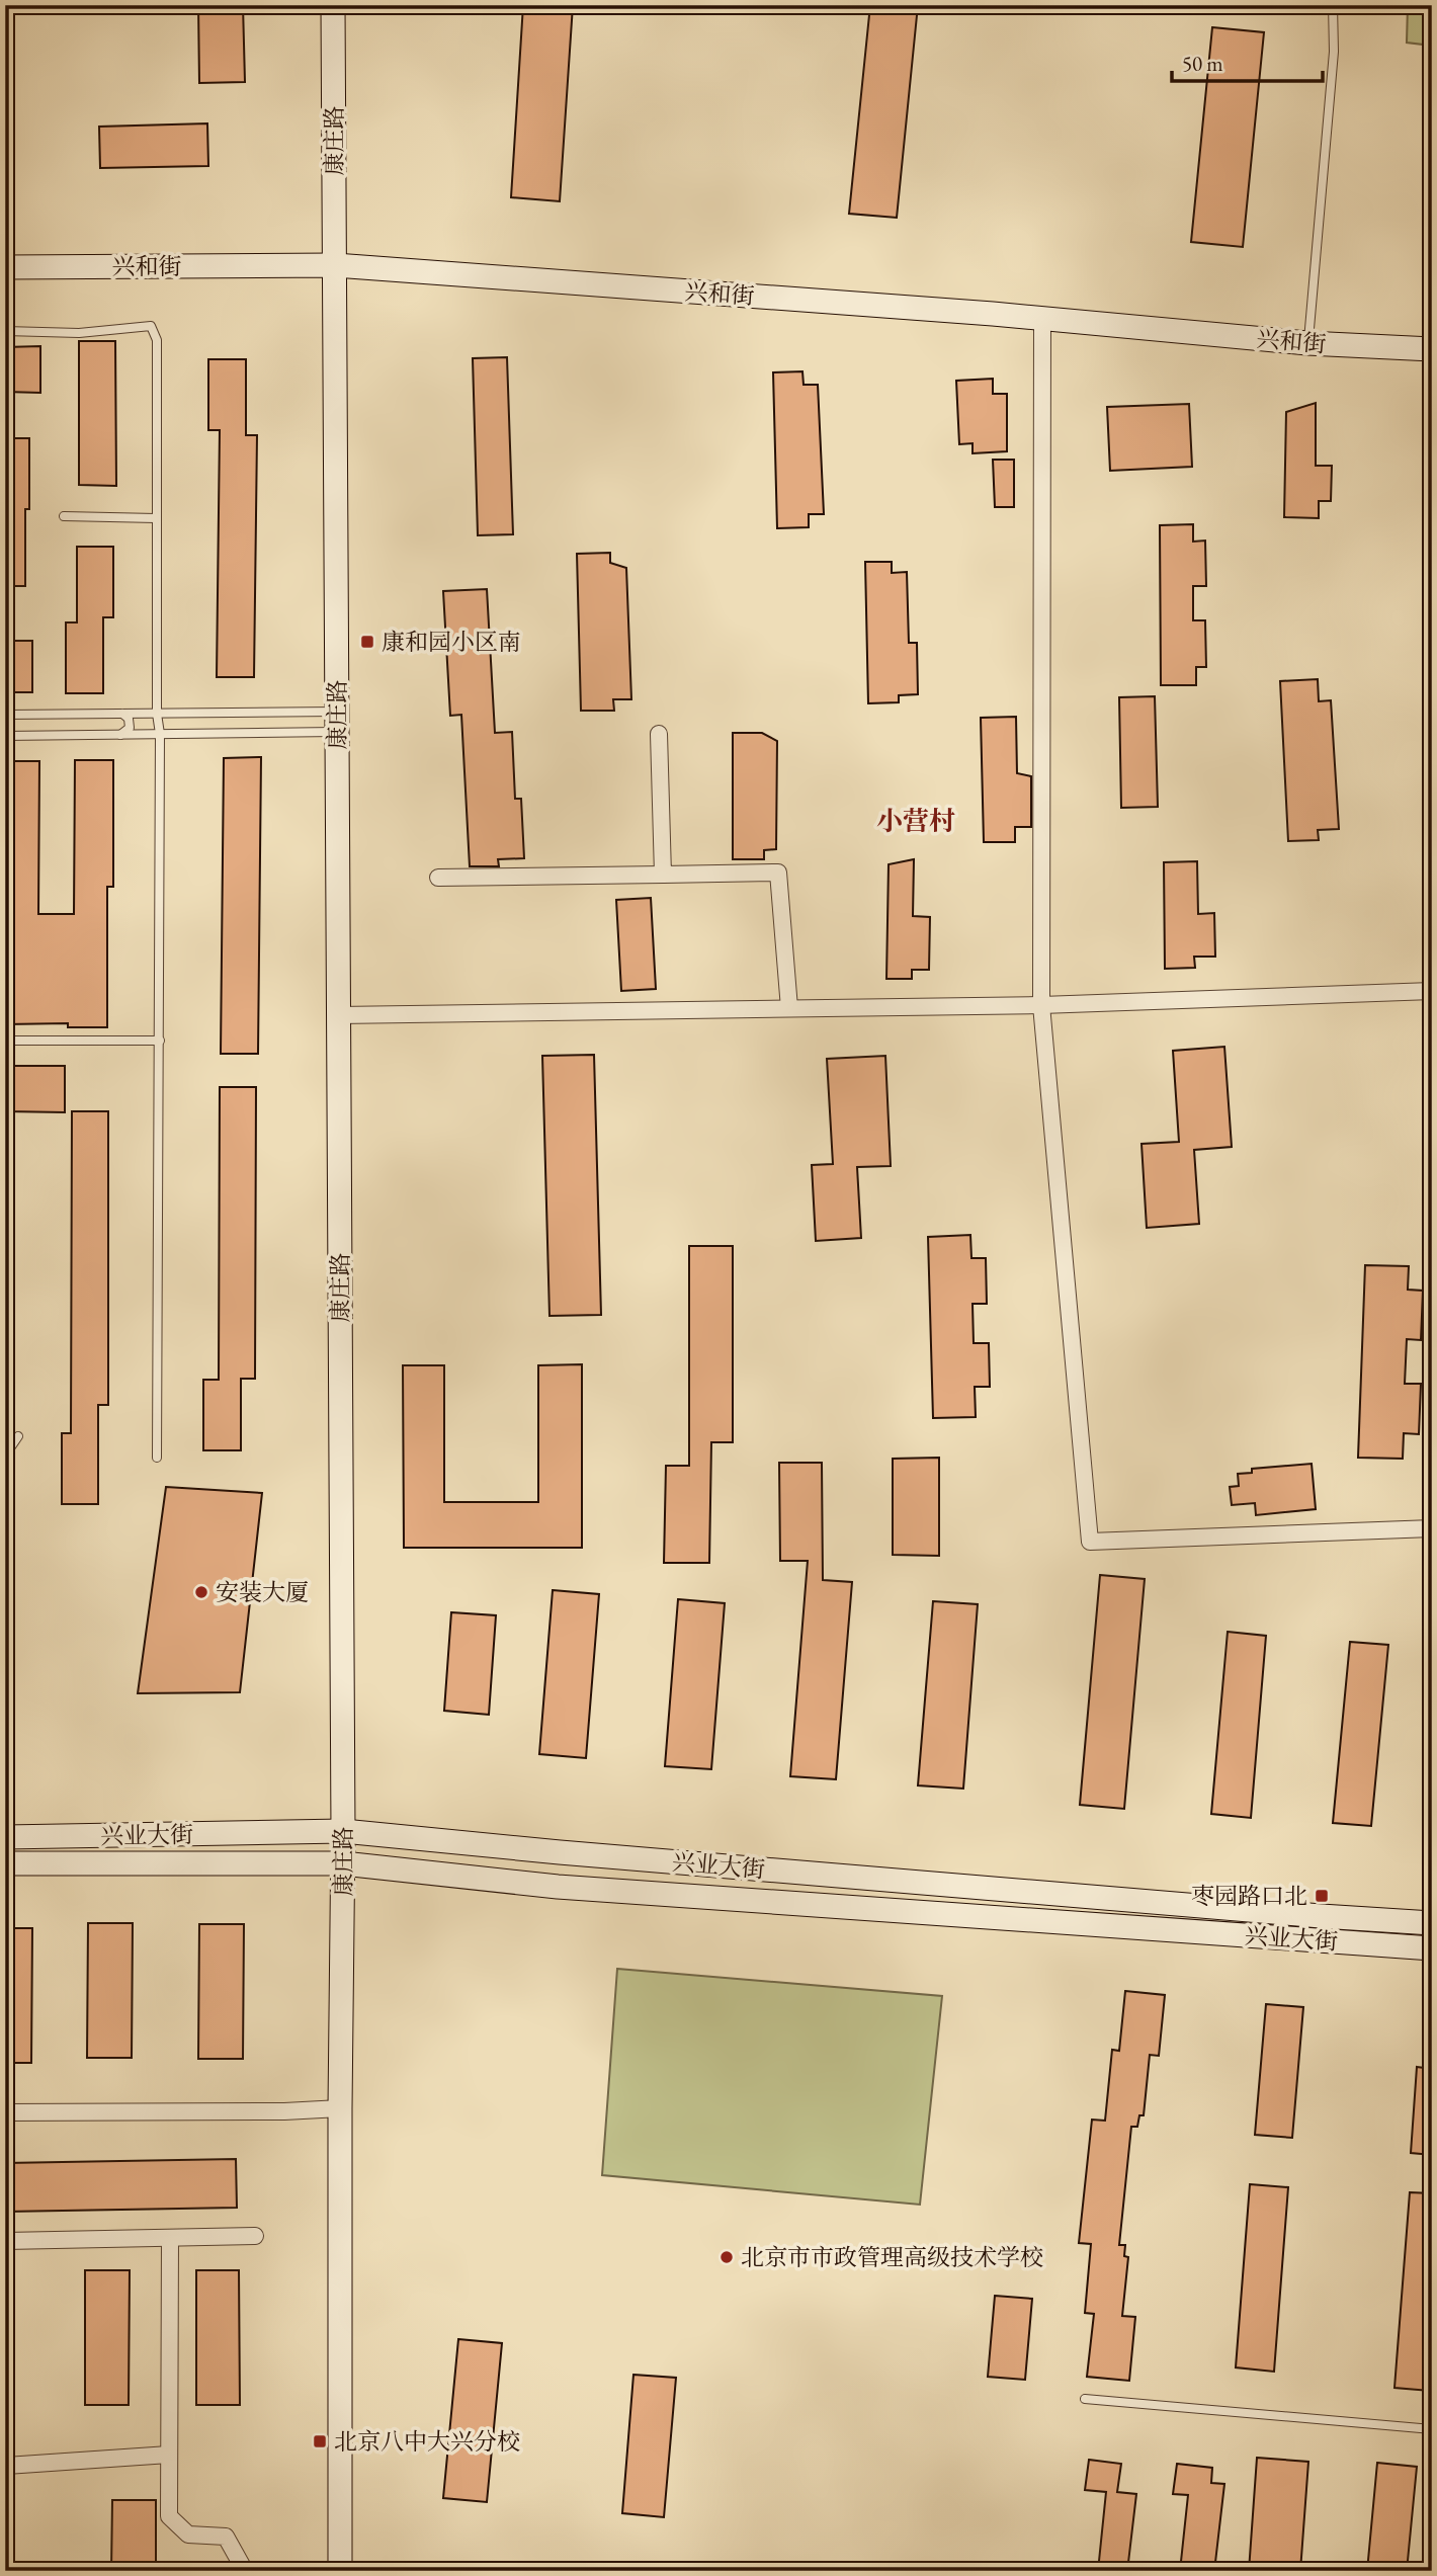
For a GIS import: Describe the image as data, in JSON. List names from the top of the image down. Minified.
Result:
{"streets":{"street":["康庄路","兴和街","兴业大街"]},"crossings":[["康庄路","兴和街"],["康庄路","兴业大街"]],"districts":["小营村"],"places":{"transit":["康和园小区南","枣园路口北","北京八中大兴分校"],"other":["安装大厦","北京市市政管理高级技术学校"]},"scale_bar":"50 m"}
